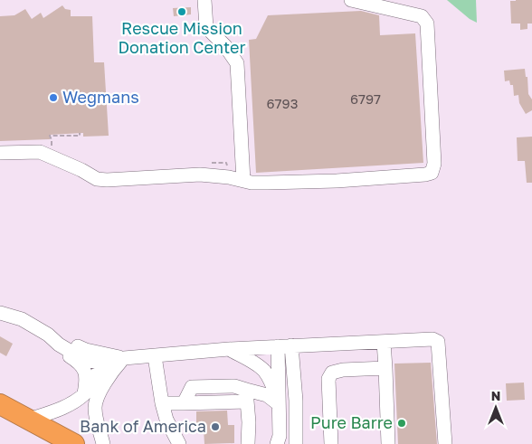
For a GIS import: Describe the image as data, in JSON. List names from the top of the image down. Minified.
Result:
{"places":["Rescue Mission Donation Center","Wegmans","Pure Barre","Bank of America"],"house_numbers":["6797","6793"],"north":"top"}
